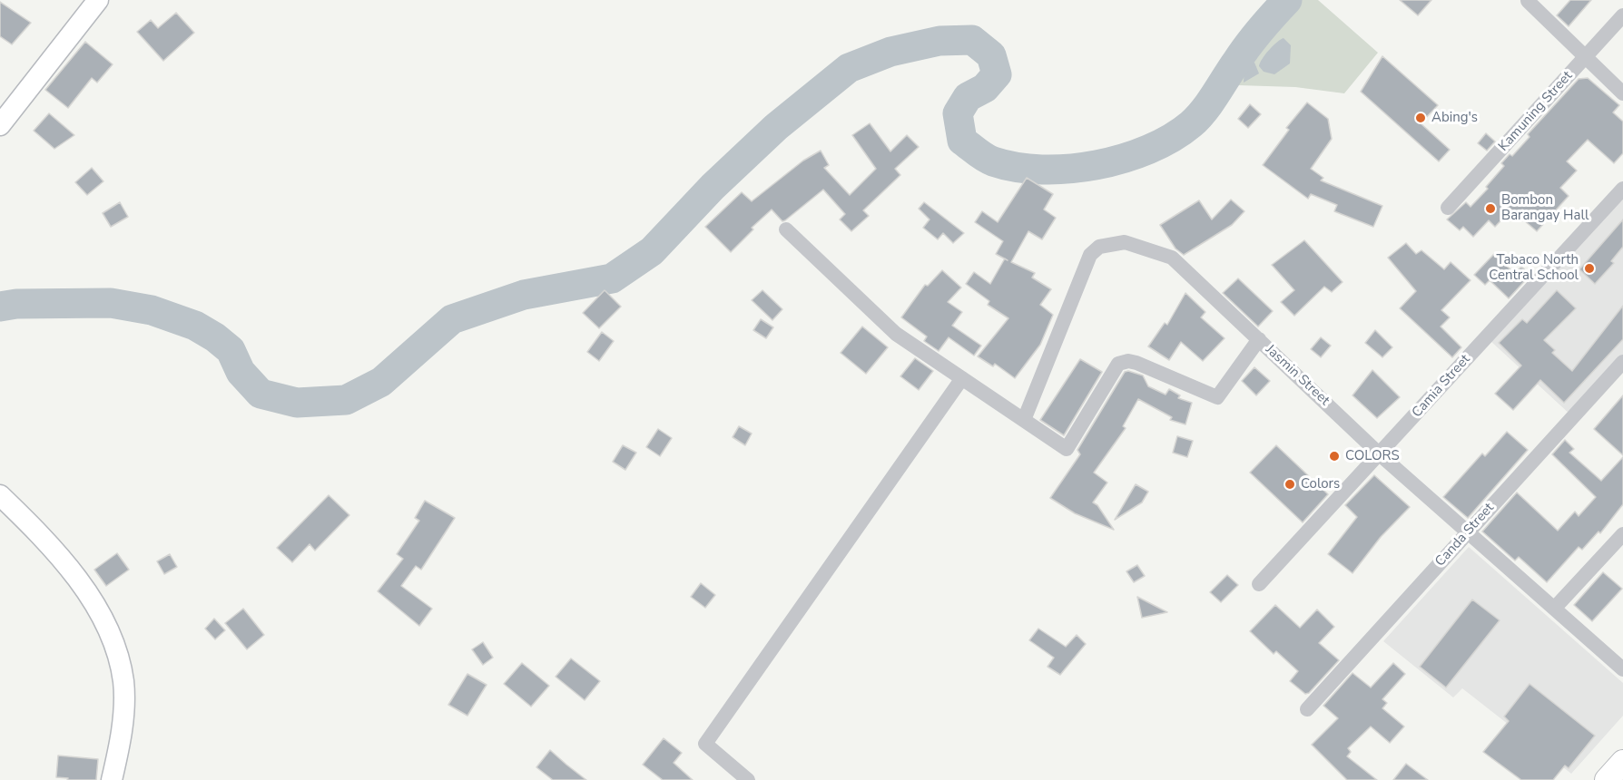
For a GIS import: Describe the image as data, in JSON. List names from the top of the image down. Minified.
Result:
{"streets":{"street":["Kamuning Street","Jasmin Street","Camia Street","Canda Street"]},"crossings":[["Jasmin Street","Camia Street"],["Jasmin Street","Canda Street"]],"places":["Abing's","Bombon Barangay Hall","Tabaco North Central School","COLORS","Colors"]}
